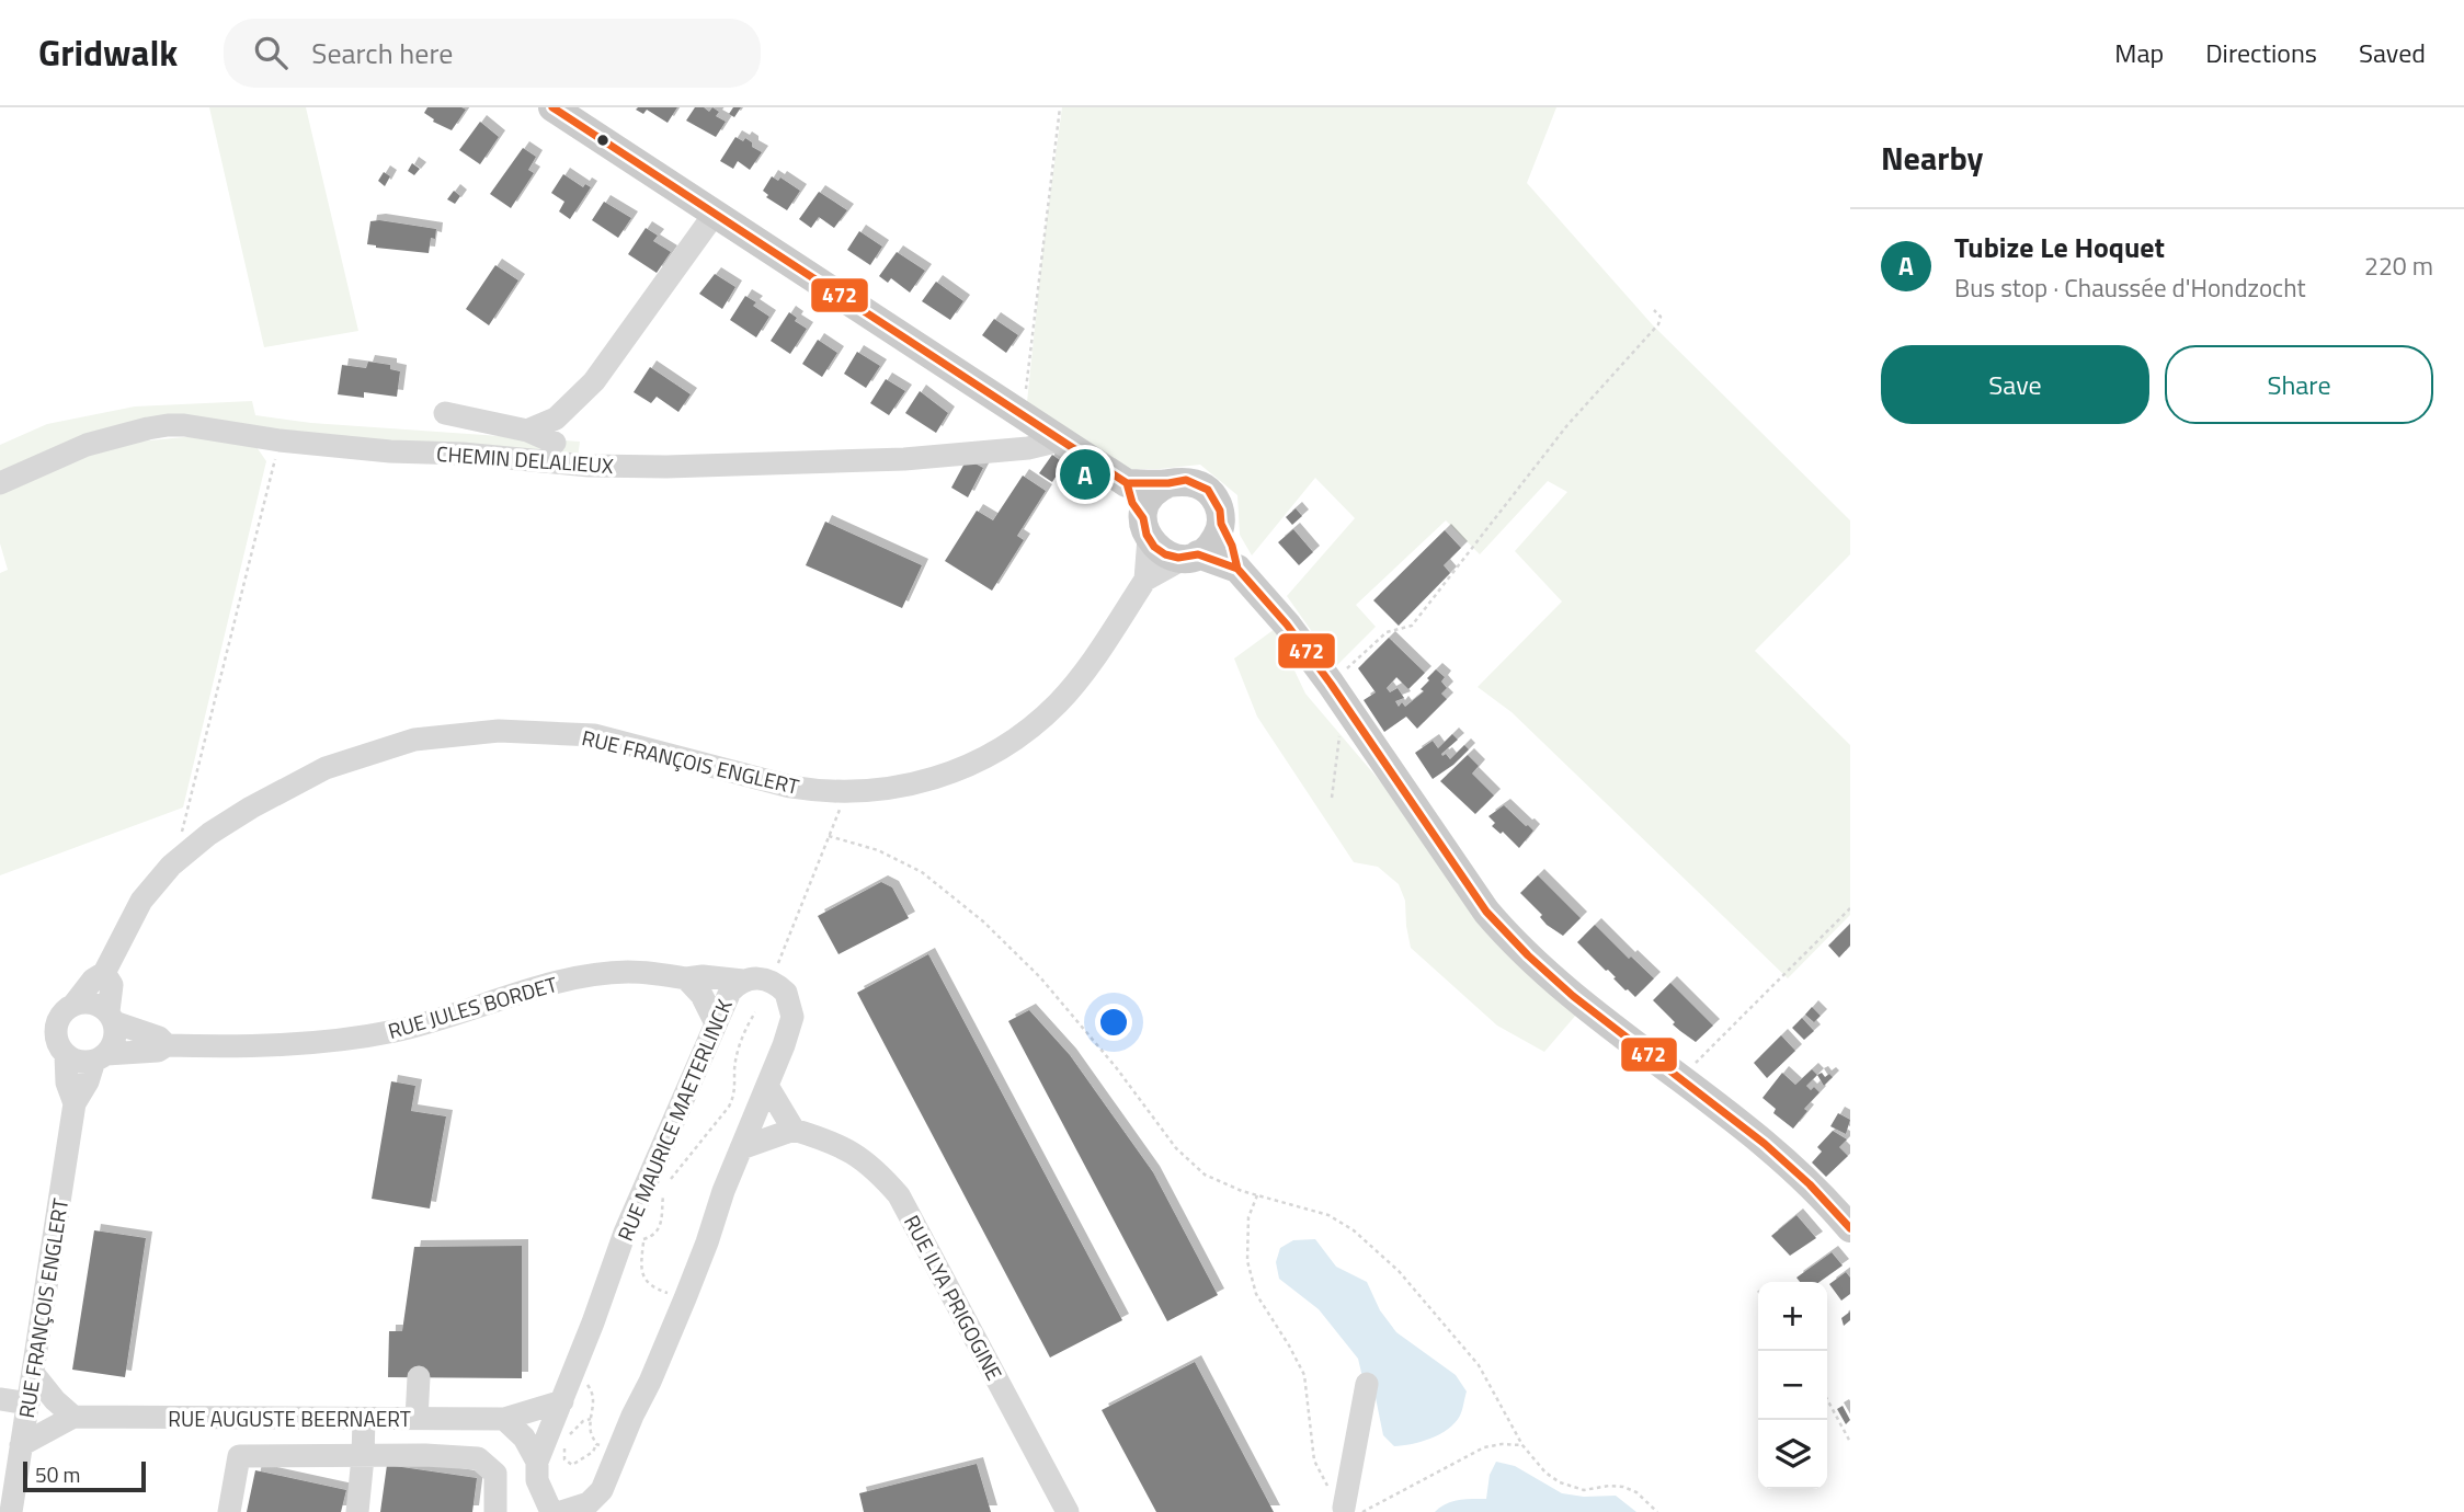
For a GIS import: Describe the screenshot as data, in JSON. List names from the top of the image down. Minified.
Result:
{"streets":{"street":["CHEMIN DELALIEUX","RUE FRANÇOIS ENGLERT","RUE JULES BORDET","RUE MAURICE MAETERLINCK","RUE ILYA PRIGOGINE","RUE AUGUSTE BEERNAERT"]},"crossings":[["RUE FRANÇOIS ENGLERT","RUE JULES BORDET"],["RUE JULES BORDET","RUE MAURICE MAETERLINCK"],["RUE MAURICE MAETERLINCK","RUE AUGUSTE BEERNAERT"]],"lines":["transit line 472"],"scale_bar":"50 m","page":{"header":"Gridwalk","search":"Search here","nav":["Map","Directions","Saved"],"heading":"Nearby","list":[{"mark":"A","name":"Tubize Le Hoquet","note":"Bus stop · Chaussée d'Hondzocht","value":"220 m"}],"buttons":["Save","Share"],"pins":"A","map_buttons":["+","−"],"scale":"50 m"}}
